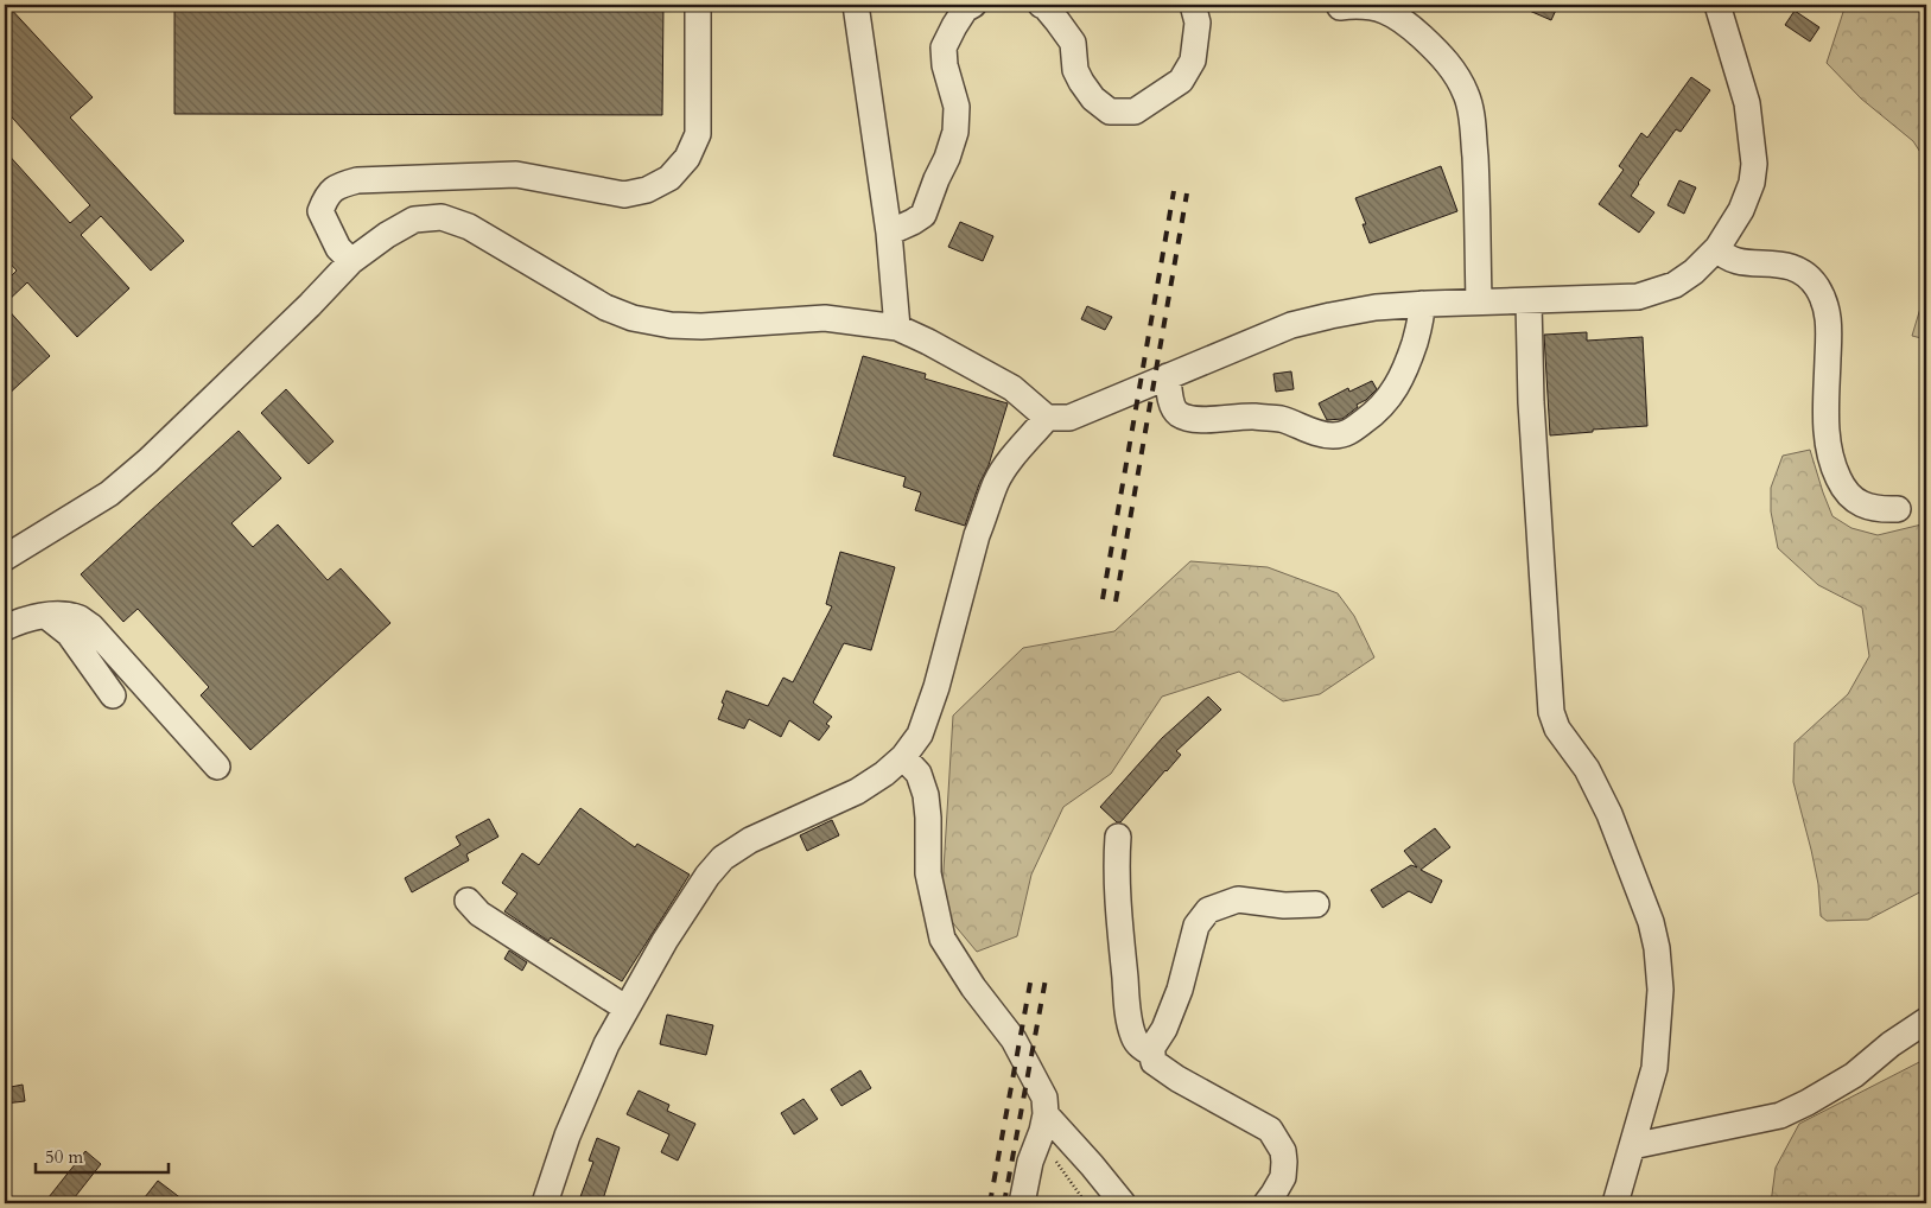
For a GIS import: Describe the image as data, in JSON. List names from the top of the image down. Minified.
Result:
{"scale_bar":"50 m"}
